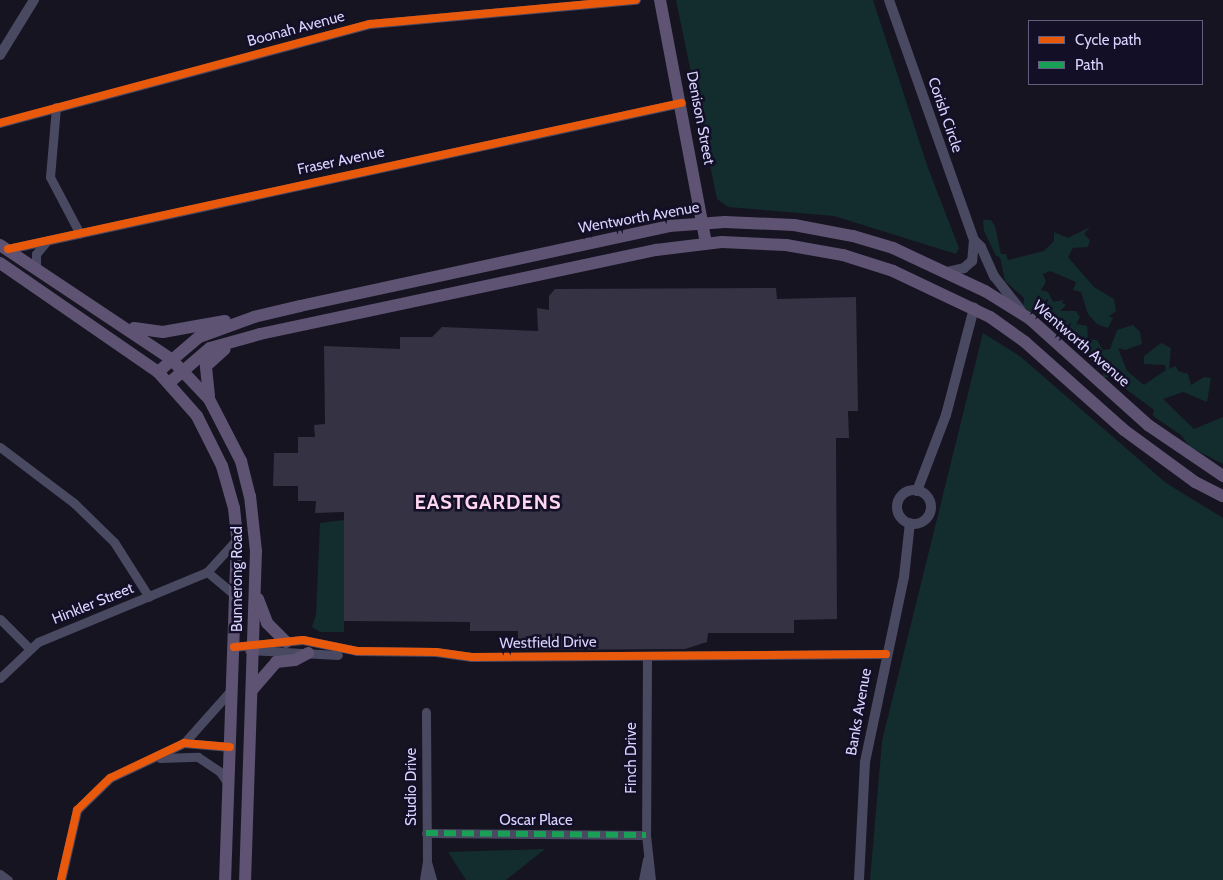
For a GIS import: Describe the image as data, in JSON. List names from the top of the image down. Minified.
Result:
{"streets":{"main road":["Denison Street","Wentworth Avenue","Bunnerong Road"],"street":["Boonah Avenue","Corish Circle","Fraser Avenue","Hinkler Street","Westfield Drive","Banks Avenue","Finch Drive","Studio Drive","Oscar Place"]},"crossings":[["Corish Circle","Wentworth Avenue"],["Denison Street","Fraser Avenue"],["Denison Street","Wentworth Avenue"],["Fraser Avenue","Bunnerong Road"],["Wentworth Avenue","Bunnerong Road"],["Bunnerong Road","Hinkler Street"],["Bunnerong Road","Westfield Drive"],["Westfield Drive","Banks Avenue"],["Westfield Drive","Finch Drive"],["Finch Drive","Oscar Place"],["Studio Drive","Oscar Place"]],"districts":["EASTGARDENS"],"legend":["Cycle path","Path"]}
